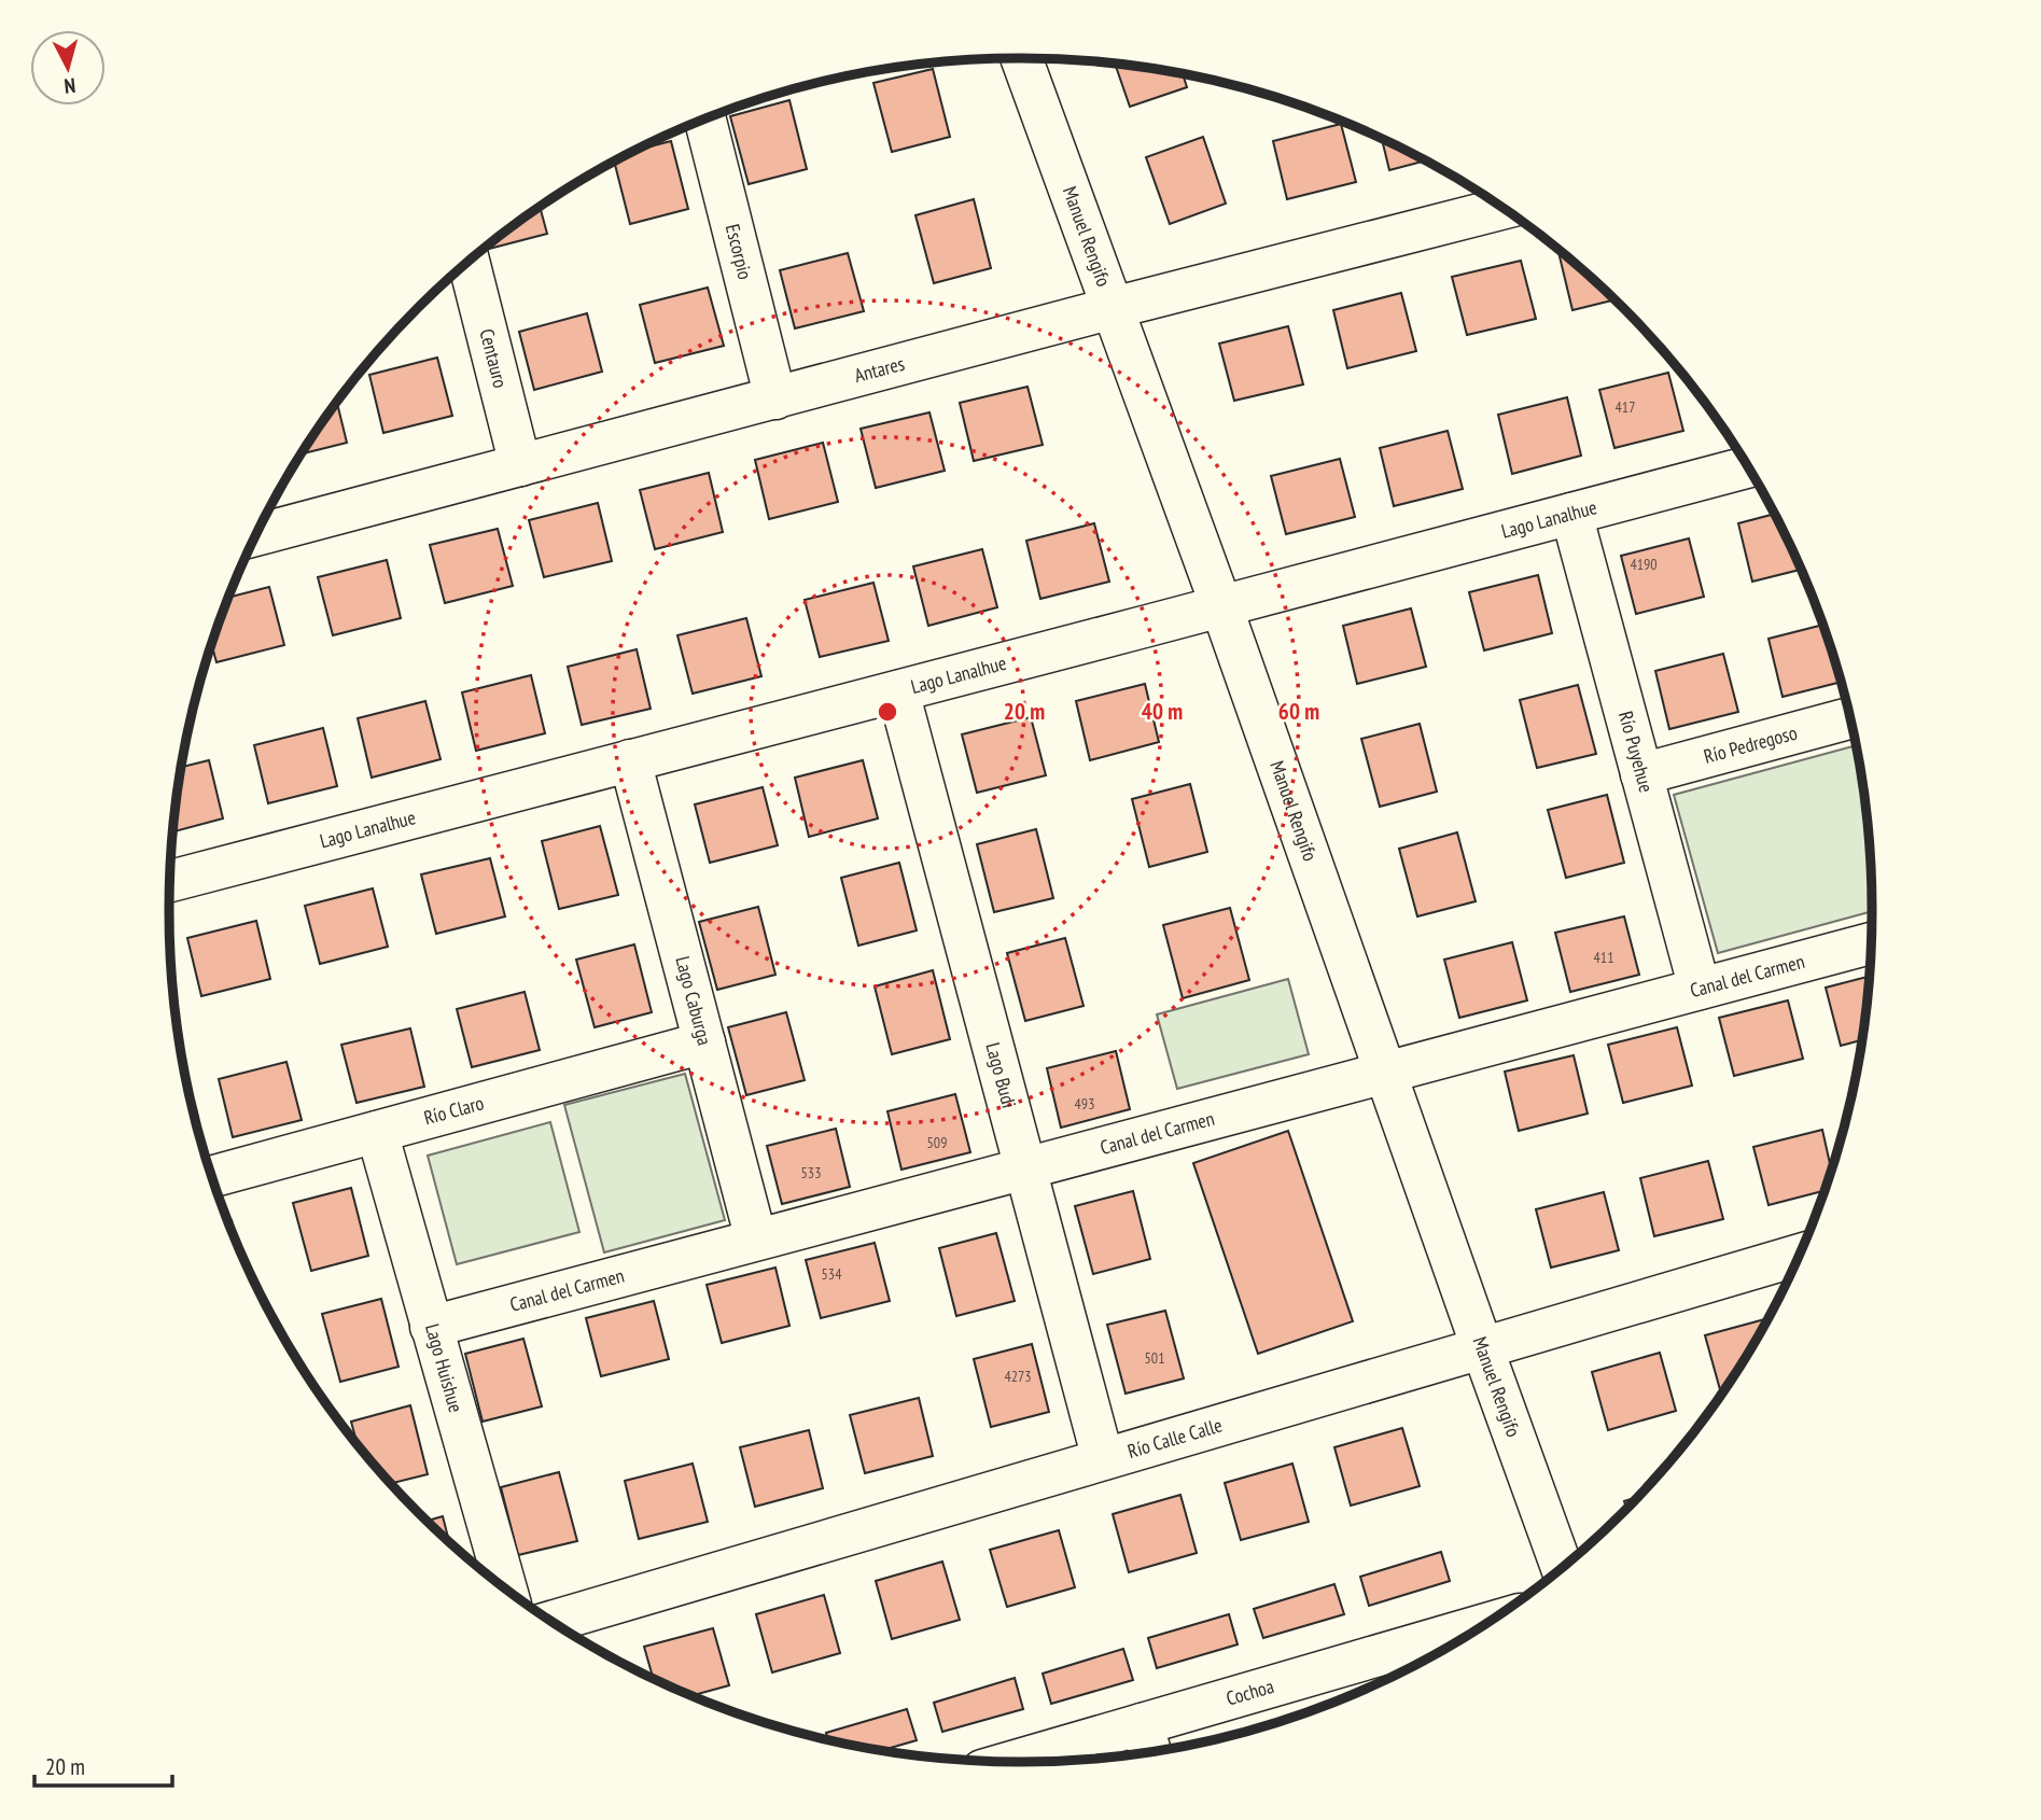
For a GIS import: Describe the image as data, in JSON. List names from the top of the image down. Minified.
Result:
{"streets":{"street":["Manuel Rengifo","Escorpio","Centauro","Antares","Lago Lanalhue","Río Pedregoso","Río Puyehue","Canal del Carmen","Lago Caburga","Lago Budi","Río Claro","Lago Huishue","Río Calle Calle","Cochoa"]},"crossings":[["Manuel Rengifo","Antares"],["Manuel Rengifo","Lago Lanalhue"],["Manuel Rengifo","Canal del Carmen"],["Manuel Rengifo","Río Calle Calle"],["Escorpio","Antares"],["Centauro","Antares"],["Lago Lanalhue","Río Puyehue"],["Lago Lanalhue","Lago Caburga"],["Lago Lanalhue","Lago Budi"],["Río Pedregoso","Río Puyehue"],["Río Puyehue","Canal del Carmen"],["Canal del Carmen","Lago Caburga"],["Canal del Carmen","Lago Budi"],["Canal del Carmen","Lago Huishue"],["Lago Caburga","Río Claro"],["Lago Budi","Río Calle Calle"],["Río Claro","Lago Huishue"]],"house_numbers":["417","4190","411","493","509","533","534","501","4273"],"scale_bar":"20 m","north":"bottom","rings":["20 m","40 m","60 m"]}
